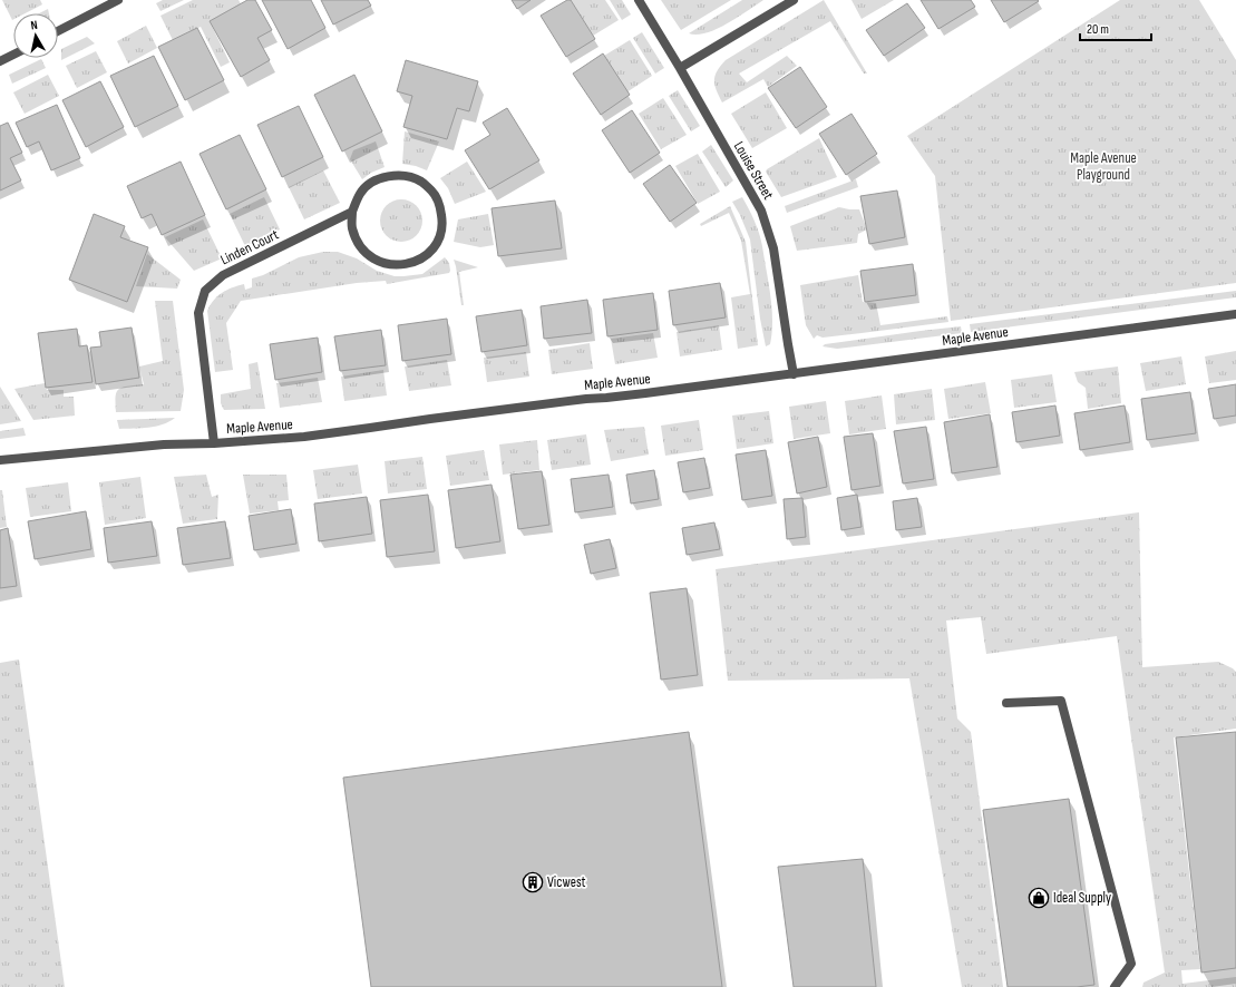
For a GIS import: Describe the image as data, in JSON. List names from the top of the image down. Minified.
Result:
{"streets":{"street":["Louise Street","Linden Court","Maple Avenue"]},"crossings":[["Louise Street","Maple Avenue"],["Linden Court","Maple Avenue"]],"parks":["Maple Avenue Playground"],"places":{"building":["Vicwest"],"shop":["Ideal Supply"]},"scale_bar":"20 m","north":"top"}
